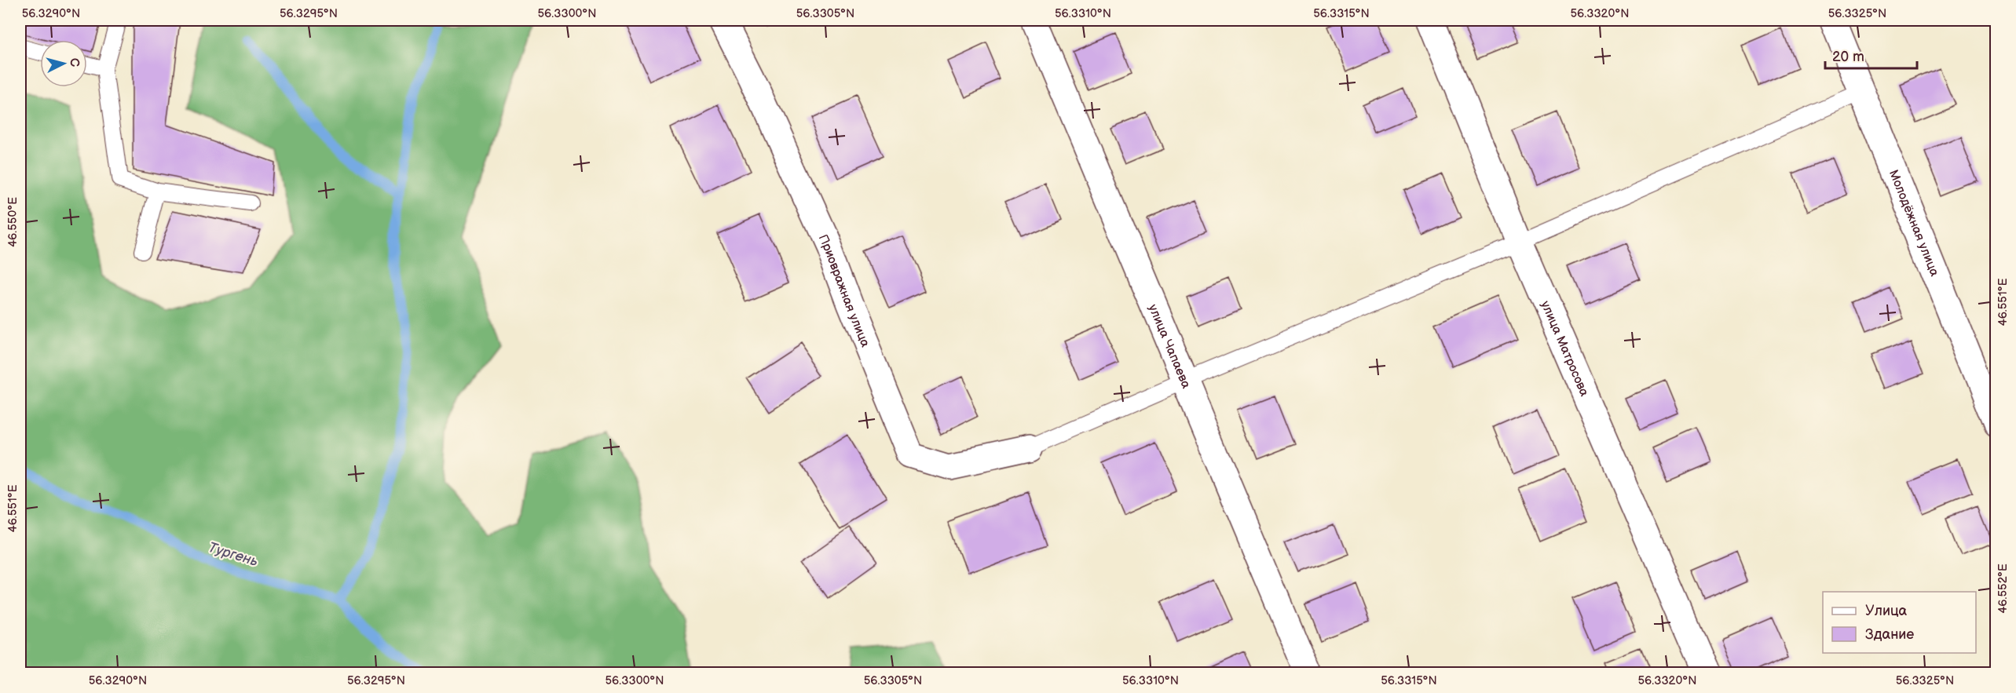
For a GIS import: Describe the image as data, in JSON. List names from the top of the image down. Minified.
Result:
{"streets":{"street":["Молодёжная улица","Приовражная улица","улица Чапаева","улица Матросова"]},"water":["Тургень"],"legend":["Улица","Здание"],"scale_bar":"20 m","north":"right","coordinates":["56.3290°N","56.3295°N","56.3300°N","56.3305°N","56.3310°N","56.3315°N","56.3320°N","56.3325°N","46.550°E","46.551°E","46.552°E"]}
